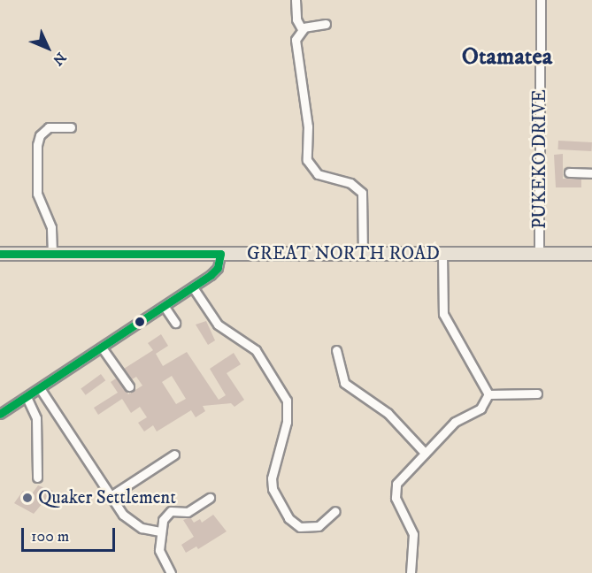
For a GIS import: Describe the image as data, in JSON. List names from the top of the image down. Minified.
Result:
{"streets":{"highway":["GREAT NORTH ROAD"],"street":["PUKEKO DRIVE"]},"crossings":[["PUKEKO DRIVE","GREAT NORTH ROAD"]],"districts":["Otamatea"],"places":["Quaker Settlement"],"scale_bar":"100 m","north":"bottom right"}
